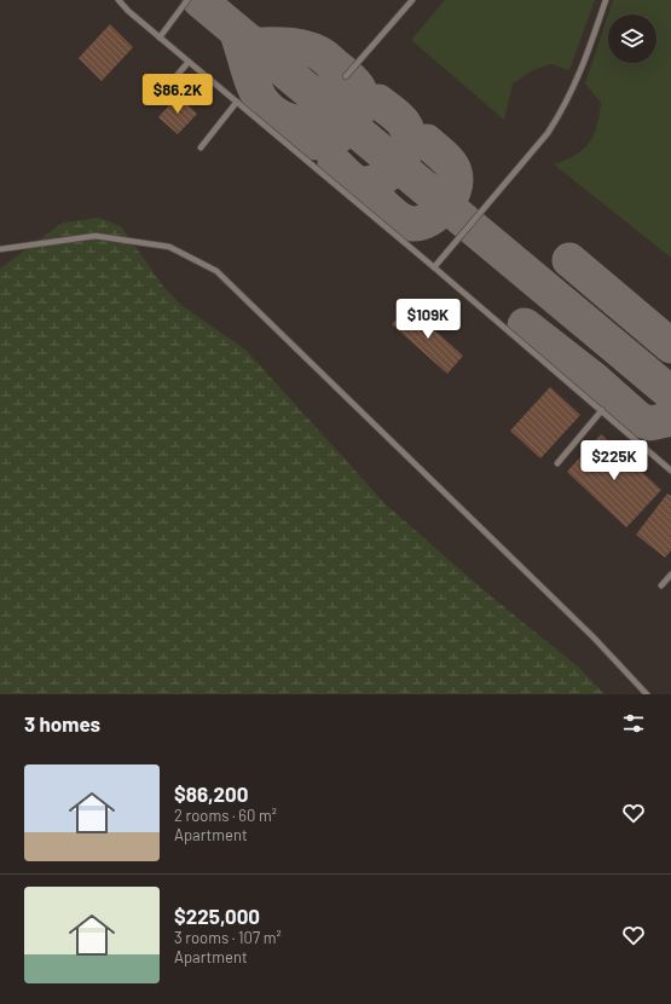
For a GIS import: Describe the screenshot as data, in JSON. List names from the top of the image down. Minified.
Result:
{"page":{"price":["$86.2K","$109K","$225K"],"heading":"3 homes","list":[{"name":"$86,200","note":"2 rooms · 60 m² · Apartment"},{"name":"$225,000","note":"3 rooms · 107 m² · Apartment"}]}}
